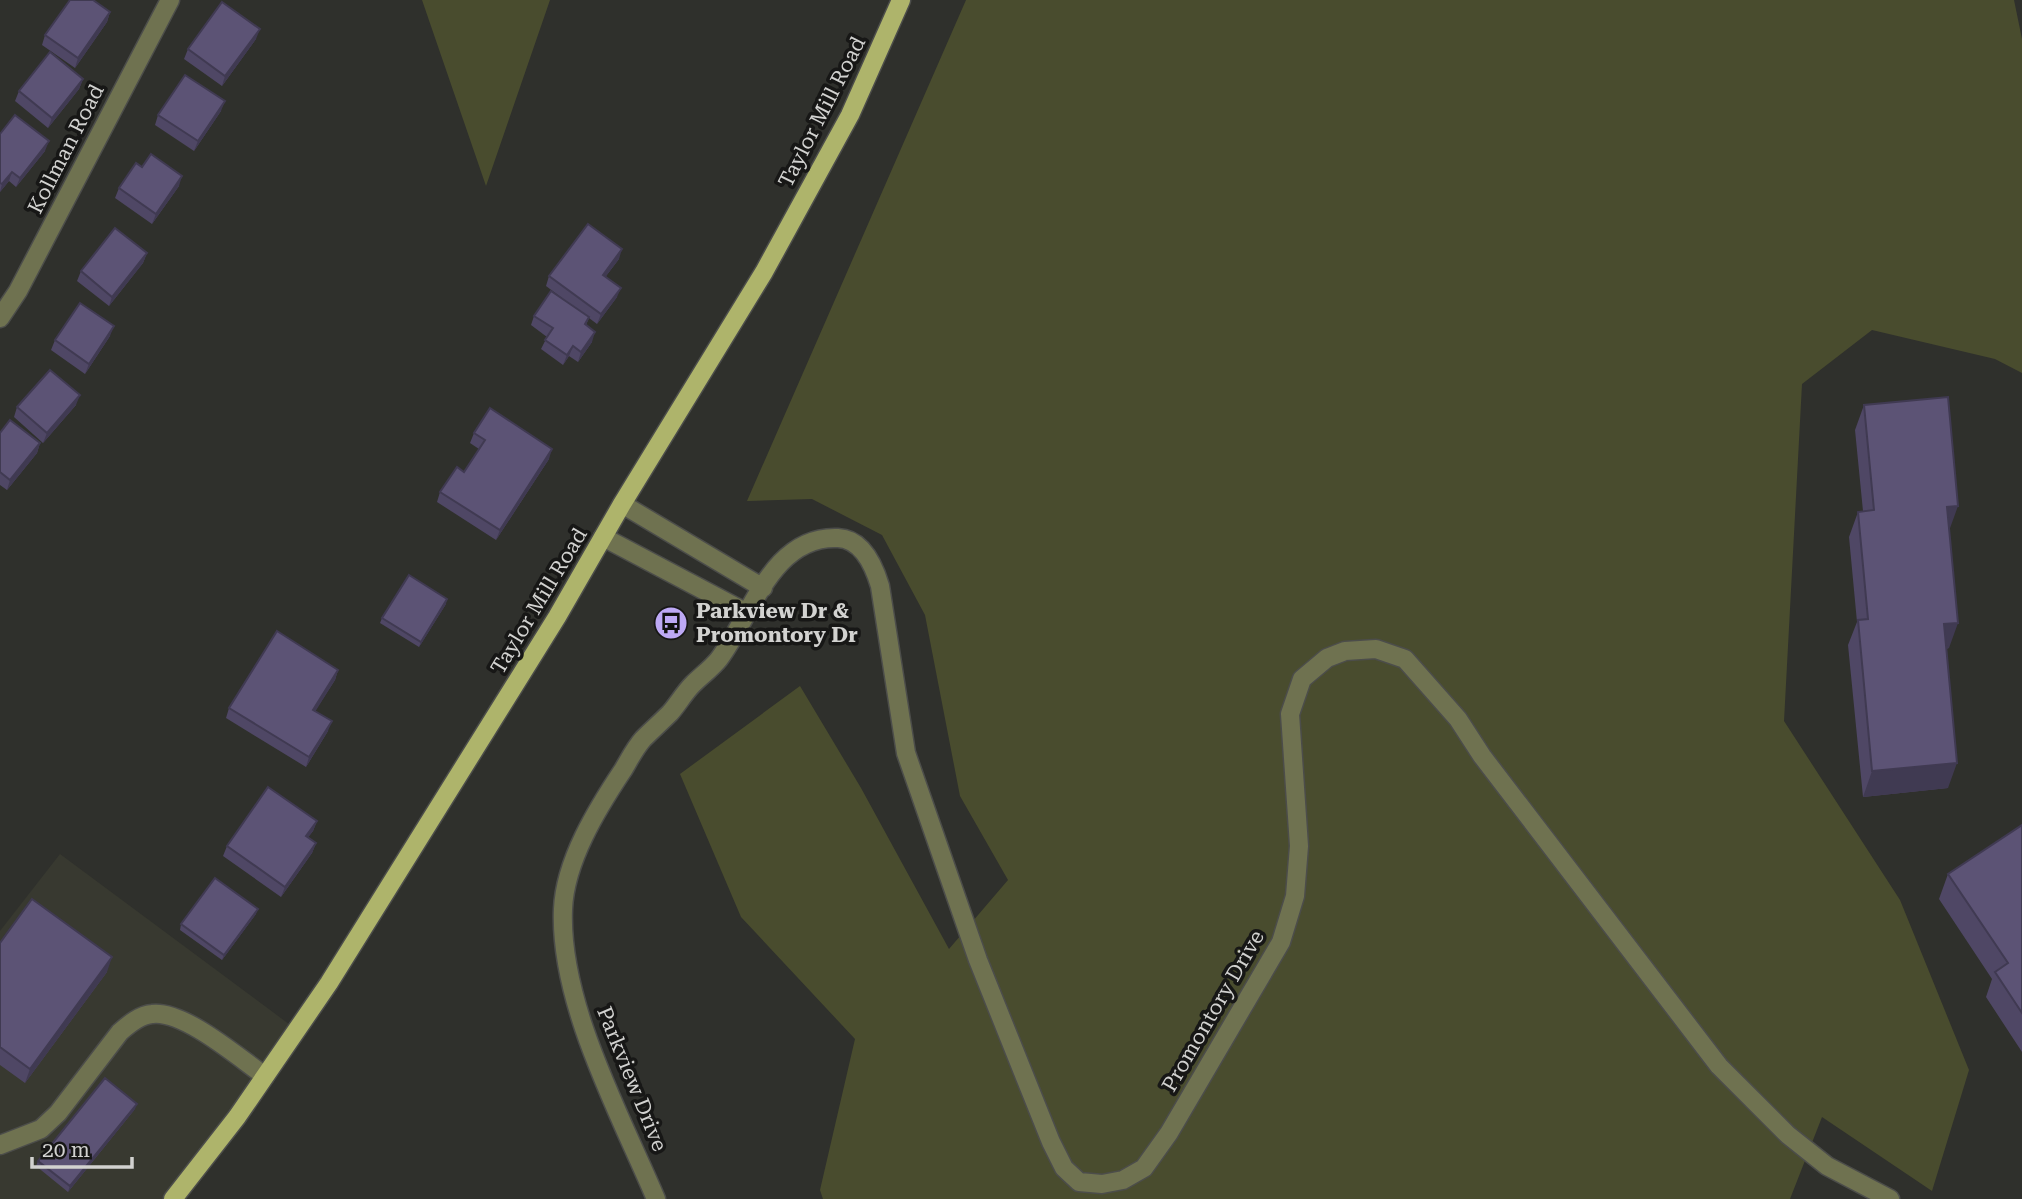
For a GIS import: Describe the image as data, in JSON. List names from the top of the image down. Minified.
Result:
{"streets":{"main road":["Taylor Mill Road"],"street":["Kollman Road","Promontory Drive","Parkview Drive"]},"crossings":[["Promontory Drive","Parkview Drive"]],"places":{"bus stop":["Parkview Dr & Promontory Dr"]},"scale_bar":"20 m"}
